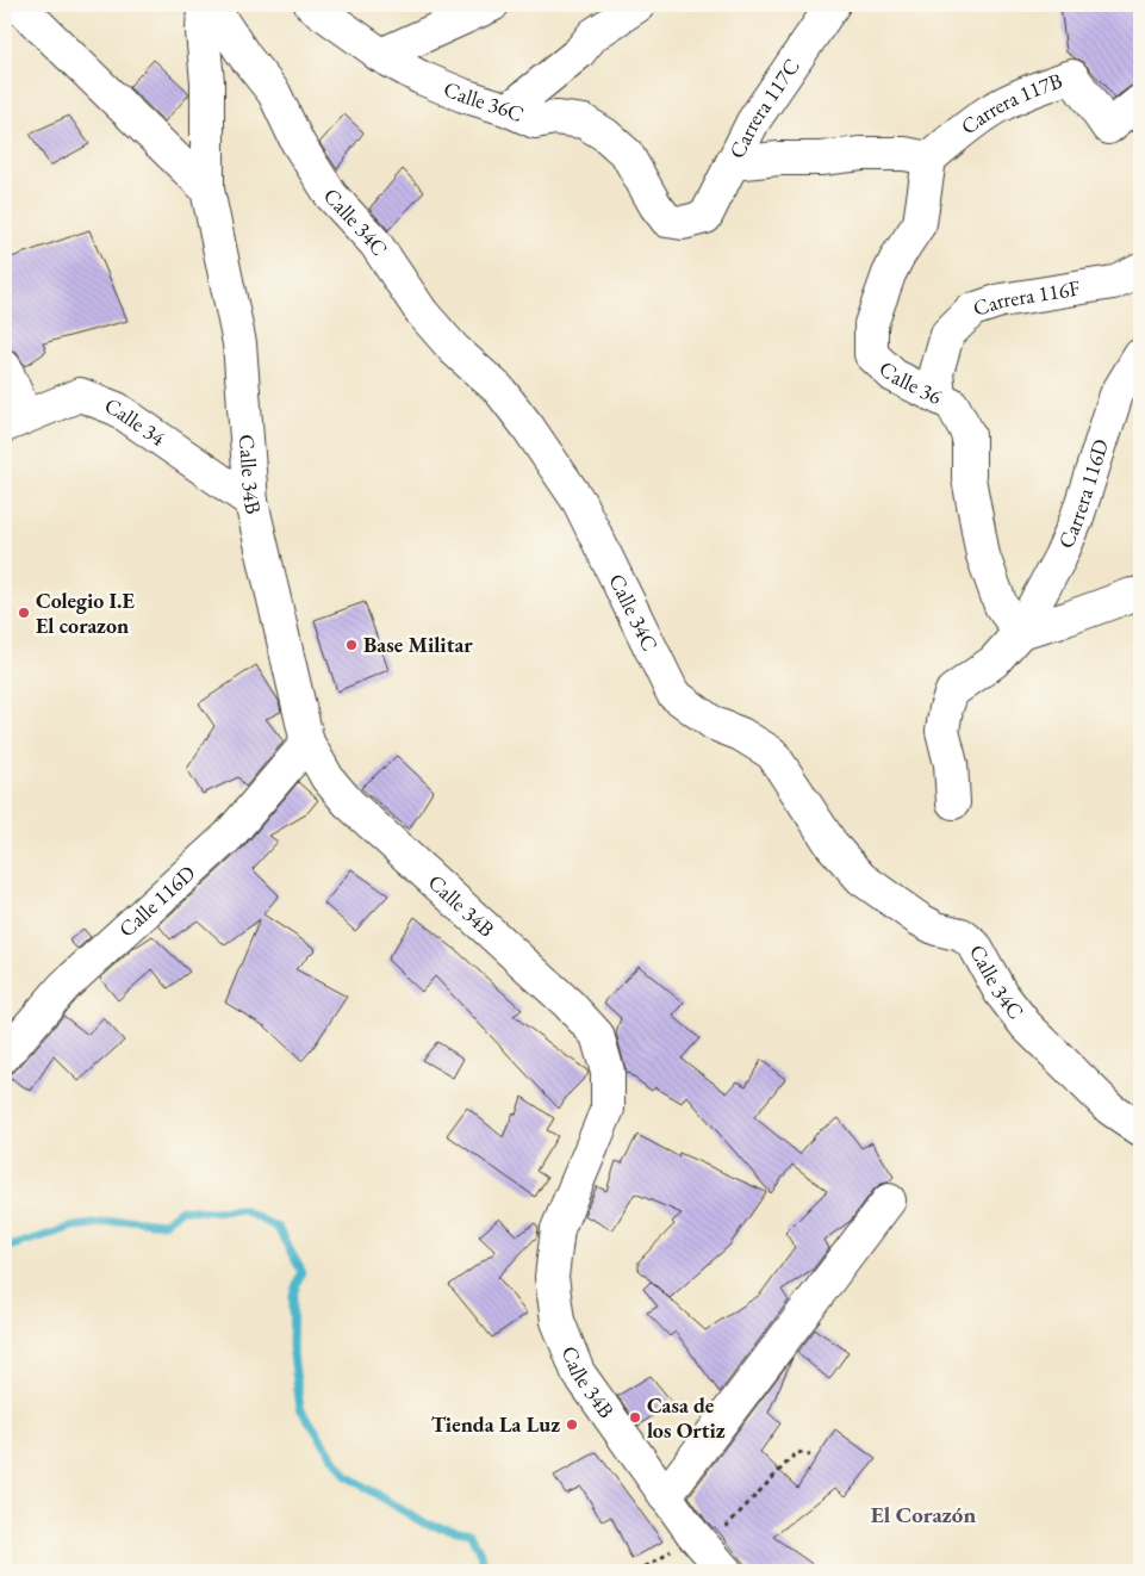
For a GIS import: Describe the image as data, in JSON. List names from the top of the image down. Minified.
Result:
{"streets":{"street":["Calle 36C","Carrera 117B","Carrera 117C","Calle 34C","Carrera 116F","Calle 36","Calle 34","Calle 34B","Carrera 116D","Calle 116D"]},"crossings":[["Calle 36C","Carrera 117C"],["Carrera 117B","Calle 36"],["Carrera 116F","Calle 36"],["Calle 36","Carrera 116D"],["Calle 34","Calle 34B"],["Calle 34B","Calle 116D"]],"districts":["El Corazón"],"places":["Colegio I.E El corazon","Base Militar","Casa de los Ortiz","Tienda La Luz"]}
